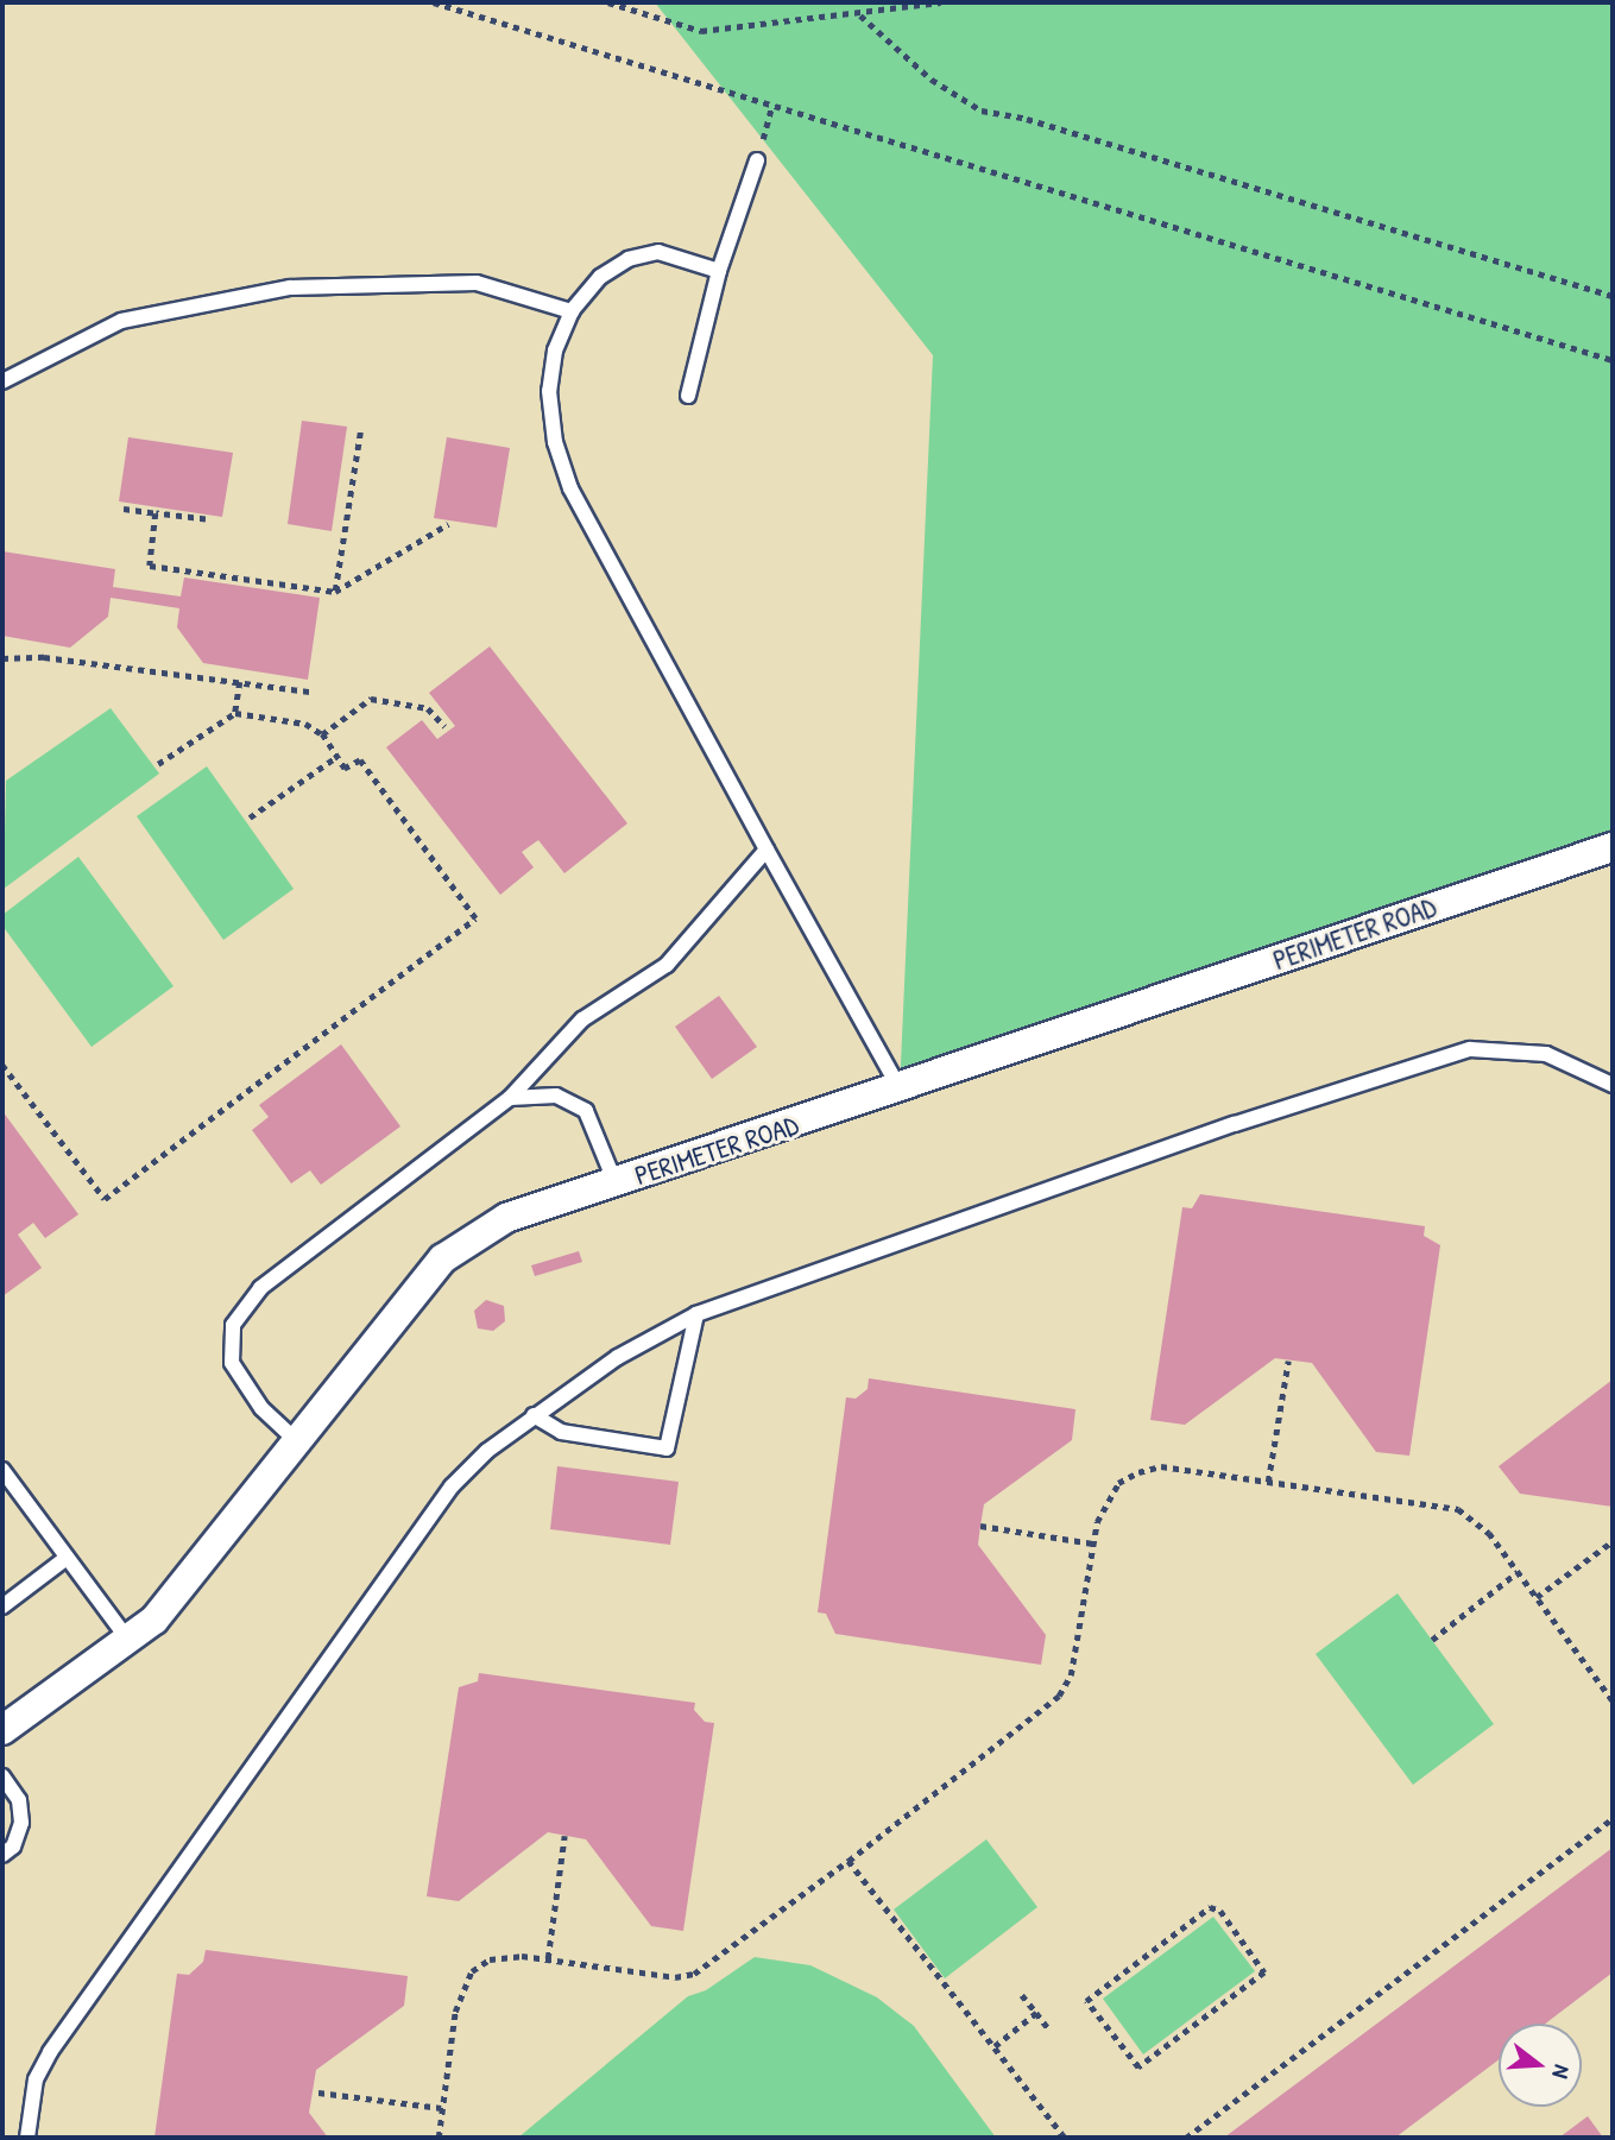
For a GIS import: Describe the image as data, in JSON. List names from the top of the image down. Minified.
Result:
{"streets":{"street":["PERIMETER ROAD"]},"north":"right"}
